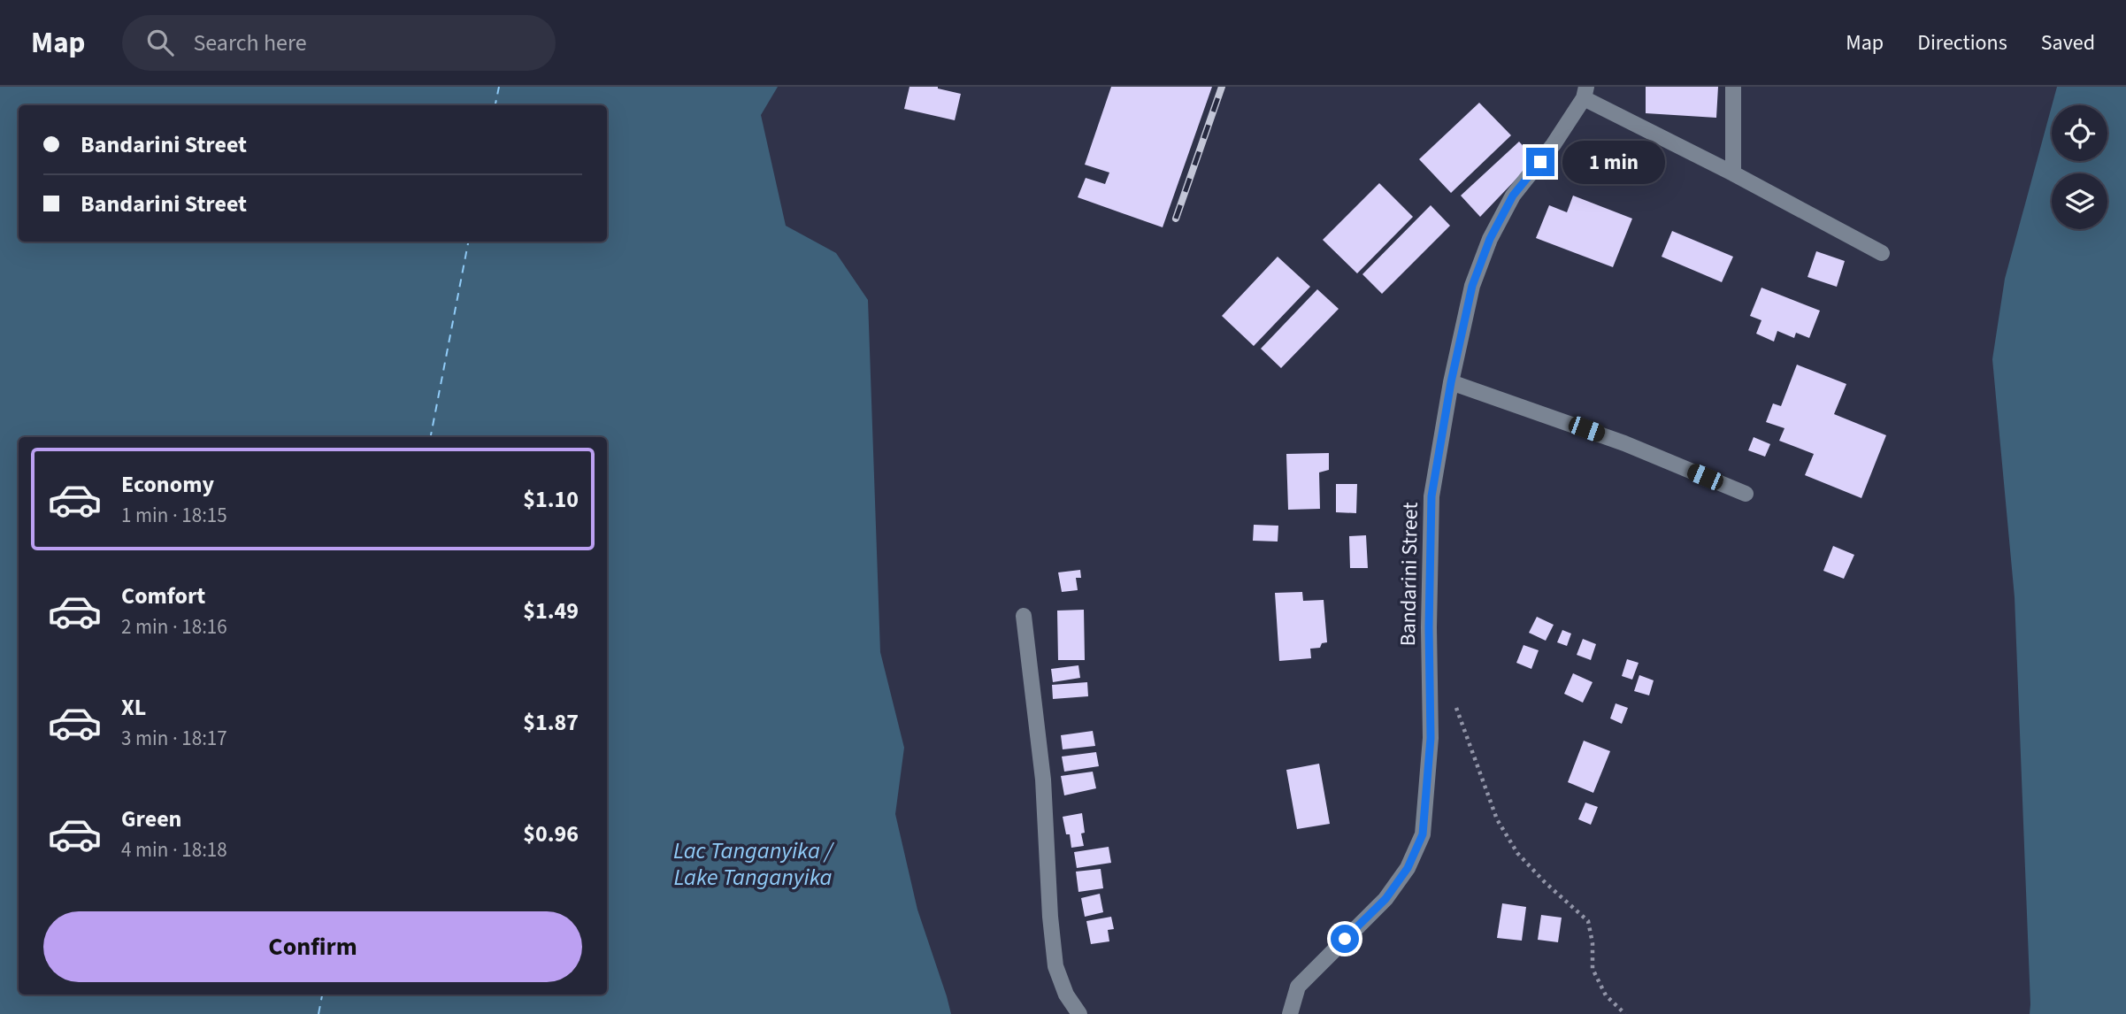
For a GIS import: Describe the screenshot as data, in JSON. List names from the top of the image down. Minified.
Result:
{"streets":{"street":["Bandarini Street"]},"water":["Lac Tanganyika / Lake Tanganyika"],"page":{"header":"Map","search":"Search here","nav":["Map","Directions","Saved"],"banner":["Bandarini Street","Bandarini Street"],"bubble":"1 min","list":[{"name":"Economy","note":"1 min · 18:15","value":"$1.10"},{"name":"Comfort","note":"2 min · 18:16","value":"$1.49"},{"name":"XL","note":"3 min · 18:17","value":"$1.87"},{"name":"Green","note":"4 min · 18:18","value":"$0.96"}],"buttons":"Confirm"}}
